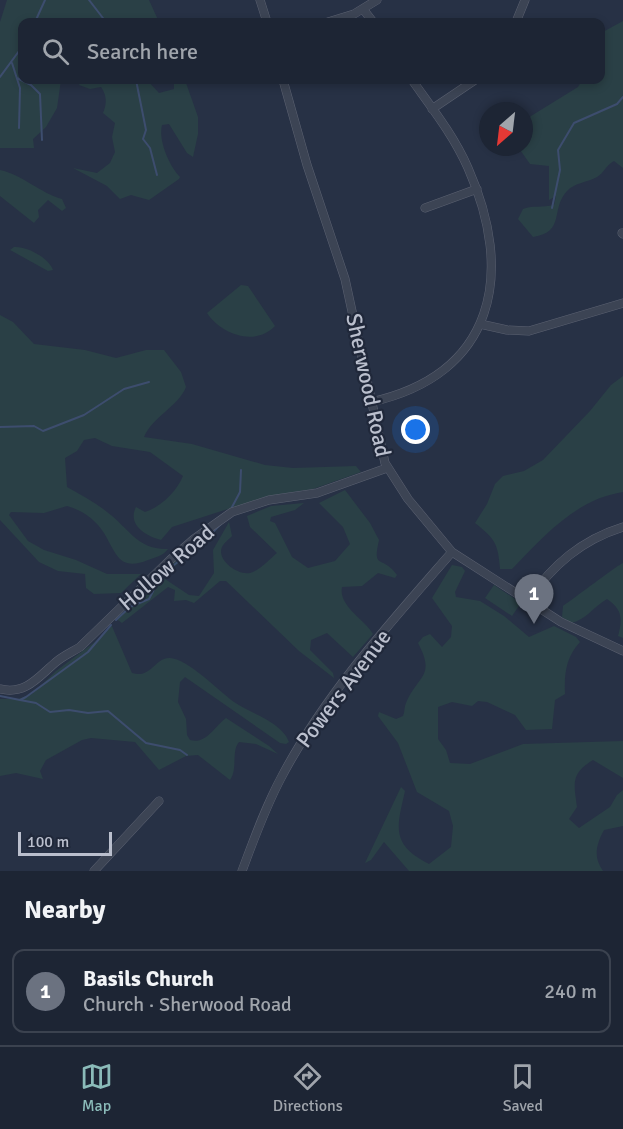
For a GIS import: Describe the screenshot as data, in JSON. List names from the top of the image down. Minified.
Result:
{"streets":{"street":["Sherwood Road","Hollow Road","Powers Avenue"]},"crossings":[["Sherwood Road","Hollow Road"],["Sherwood Road","Powers Avenue"]],"scale_bar":"100 m","north":"bottom left","page":{"search":"Search here","pins":"1","scale":"100 m","heading":"Nearby","list":[{"mark":"1","name":"Basils Church","note":"Church · Sherwood Road","value":"240 m"}],"nav":["Map","Directions","Saved"]}}
